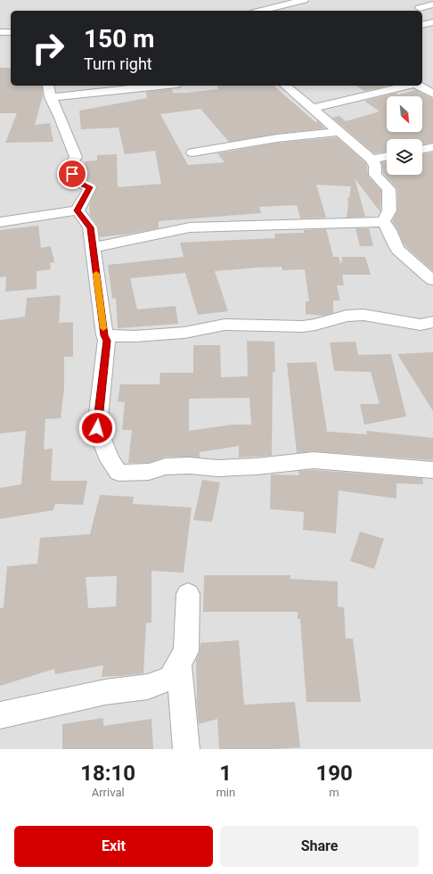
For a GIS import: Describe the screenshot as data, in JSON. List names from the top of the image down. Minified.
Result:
{"north":"bottom right","page":{"turn":["150 m","Turn right"],"eta":["18:10","Arrival","1","min","190","m"],"buttons":["Exit","Share"]}}
